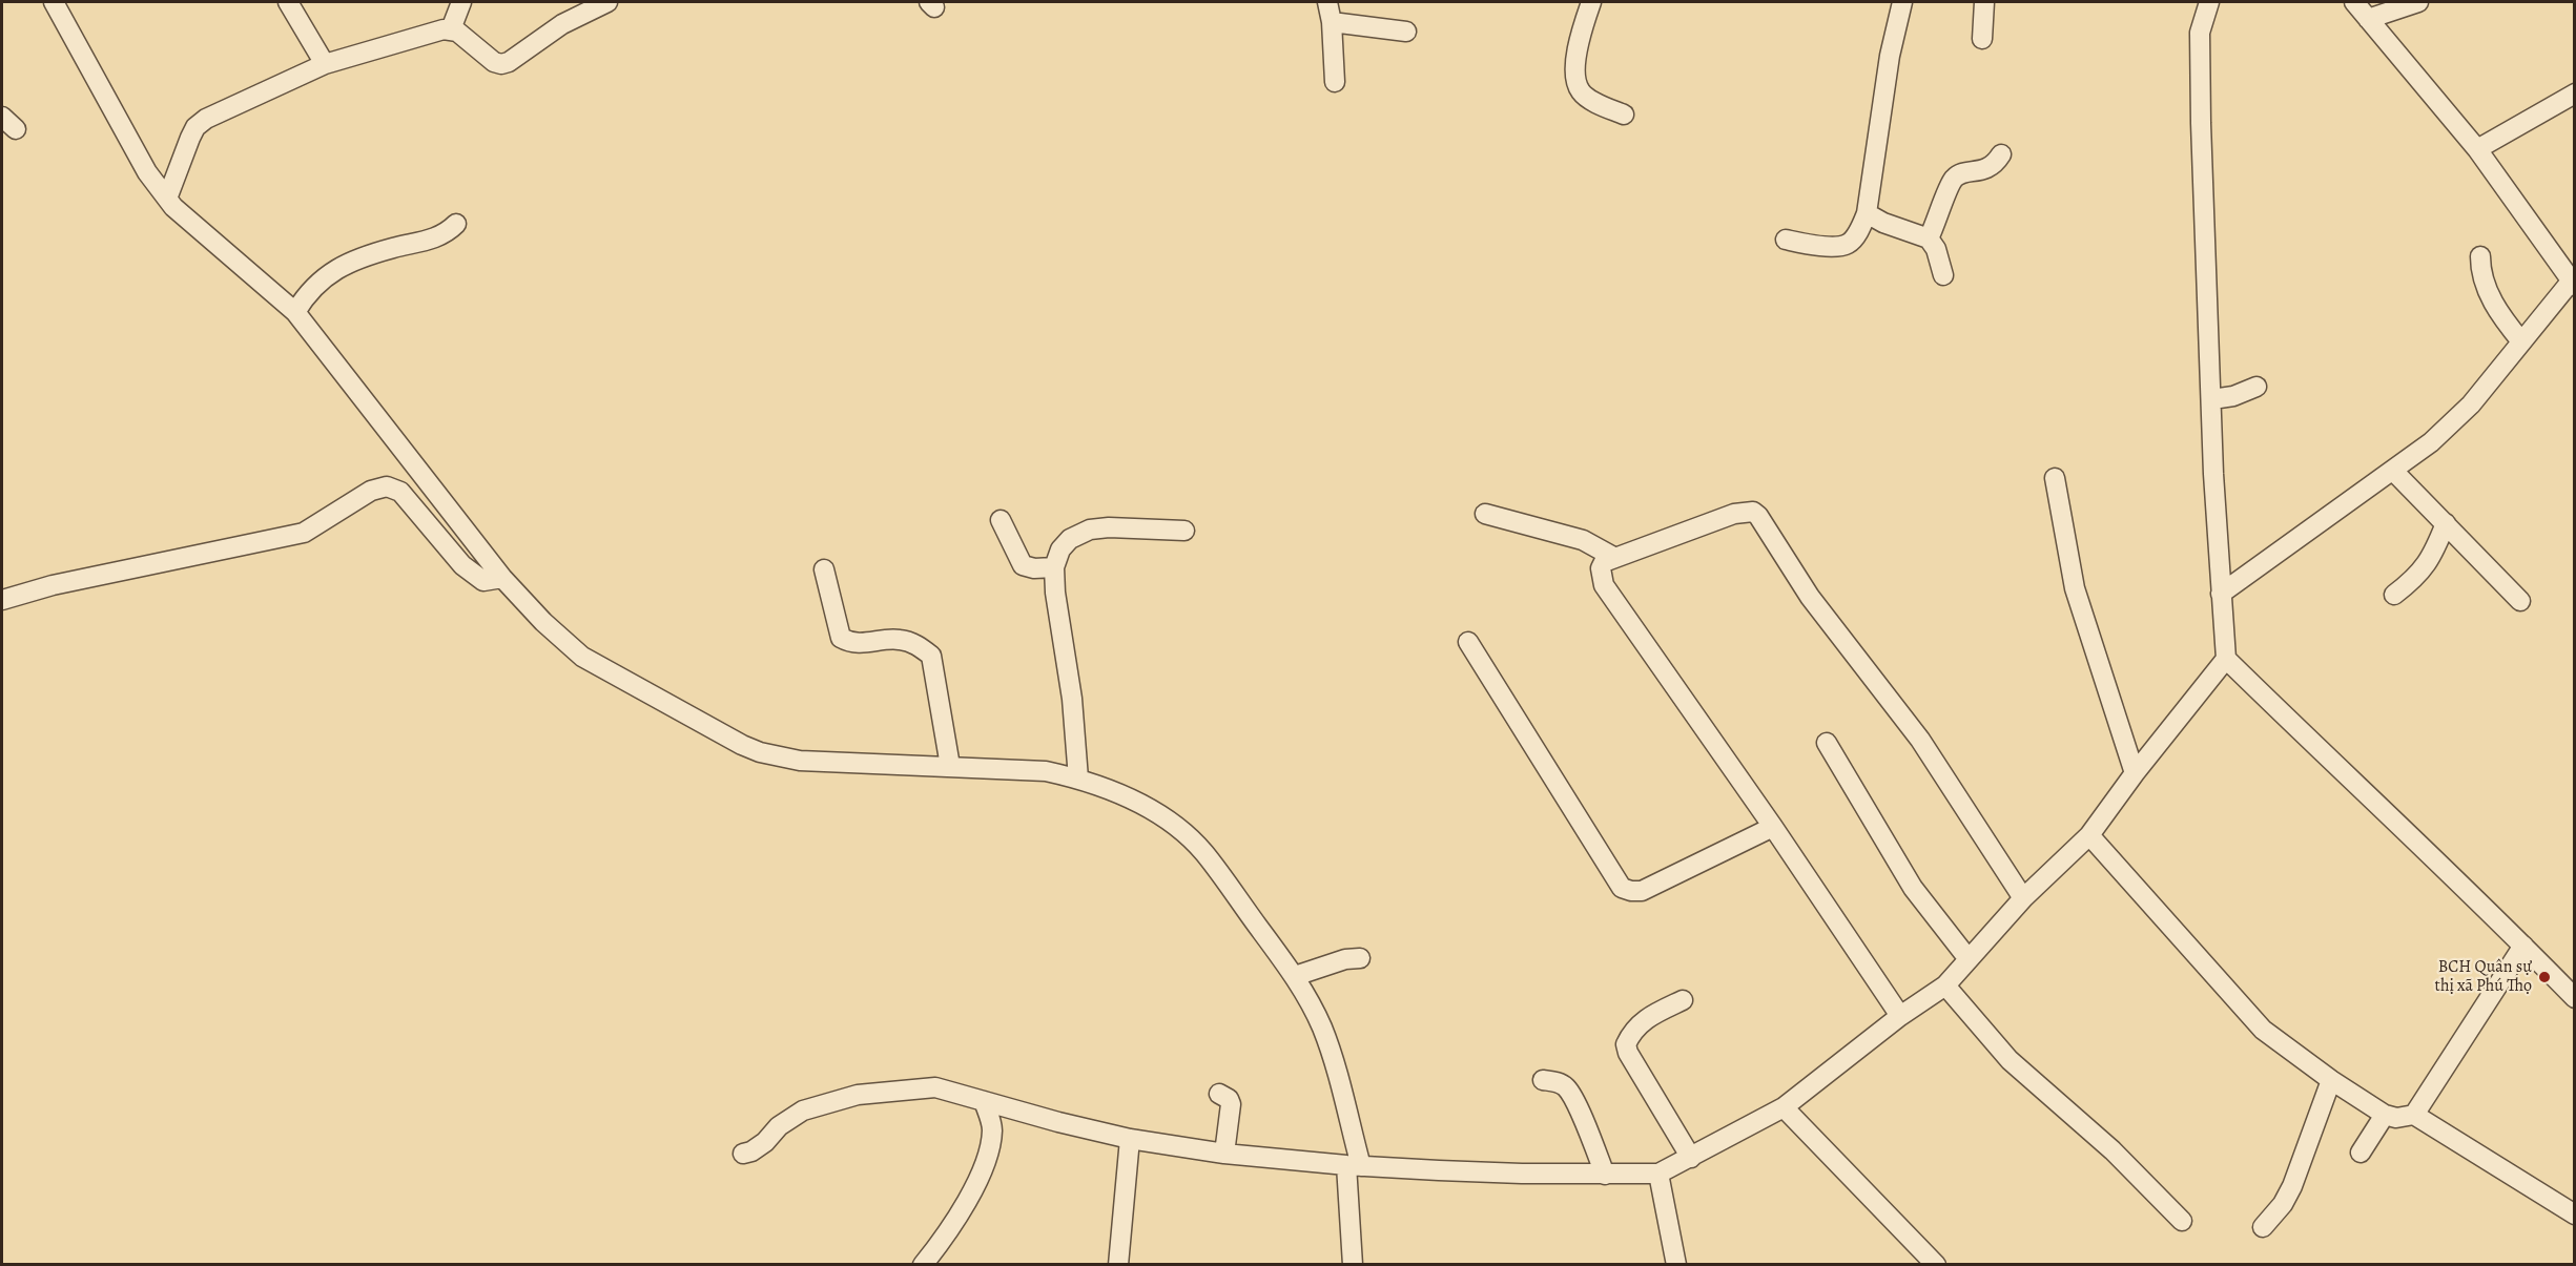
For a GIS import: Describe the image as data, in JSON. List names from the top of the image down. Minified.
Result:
{"places":["BCH Quân sự thị xã Phú Thọ"]}
